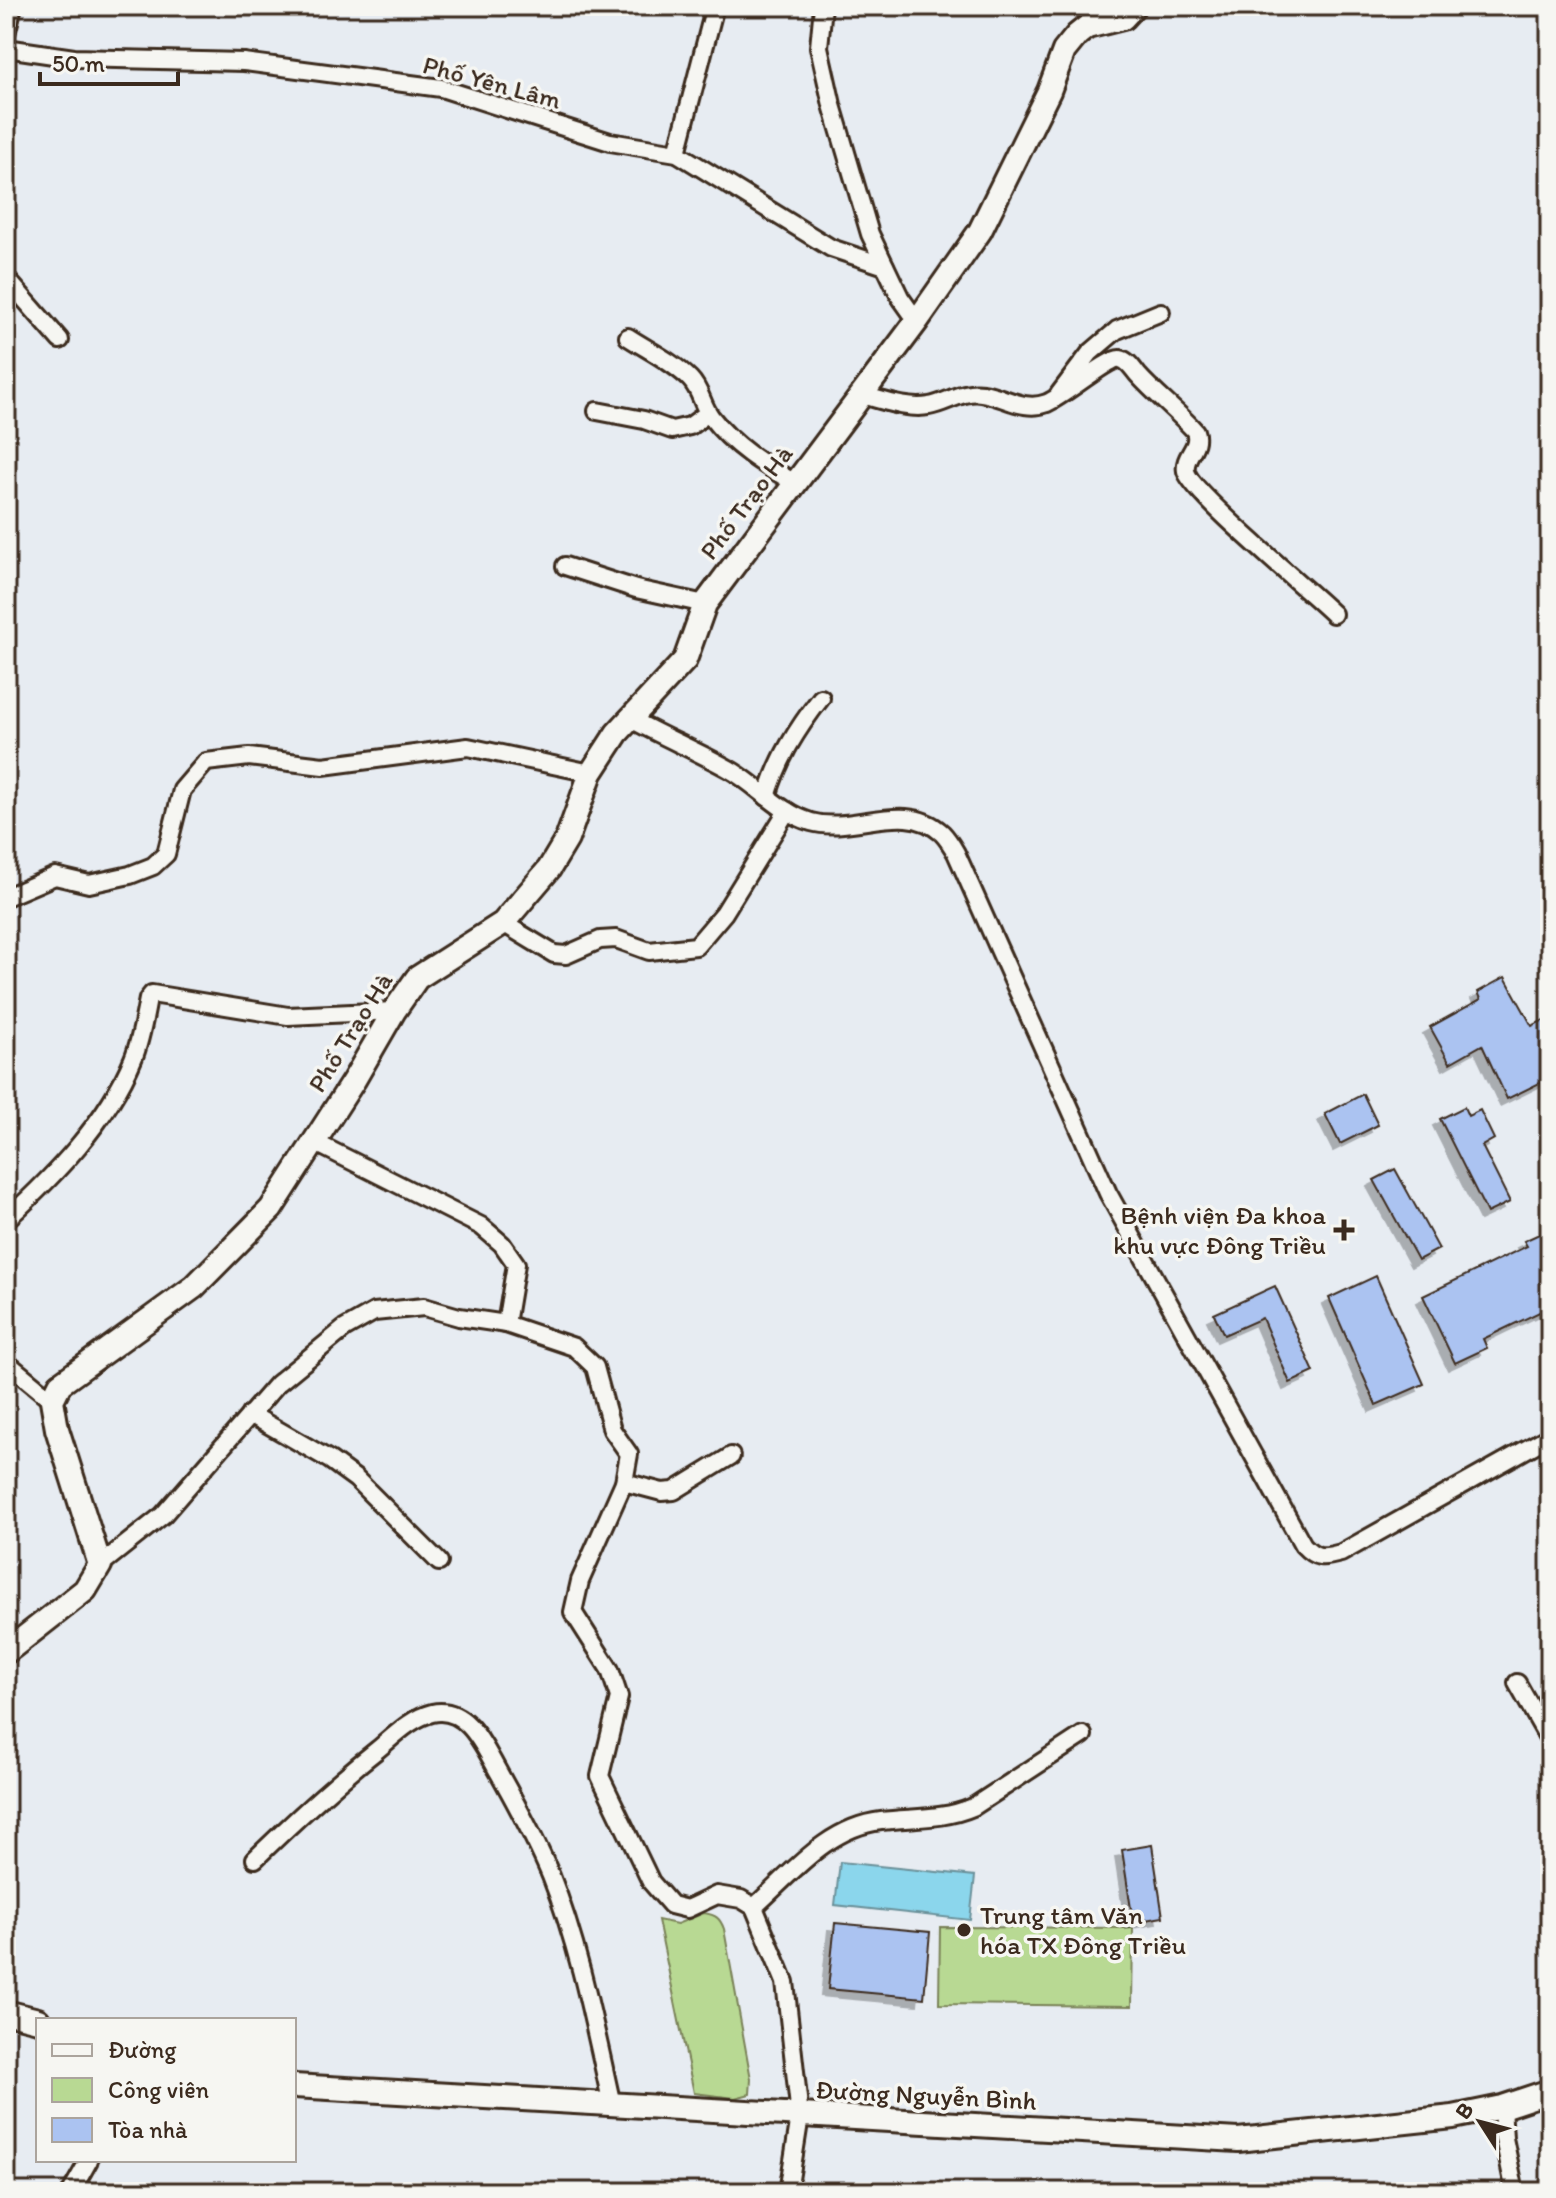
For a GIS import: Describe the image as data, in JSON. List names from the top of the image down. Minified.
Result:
{"streets":{"street":["Phố Yên Lâm","Phố Trạo Hà","Đường Nguyễn Bình"]},"places":{"health":["Bệnh viện Đa khoa khu vực Đông Triều"],"other":["Trung tâm Văn hóa TX Đông Triều"]},"legend":["Đường","Công viên","Tòa nhà"],"scale_bar":"50 m","north":"top left"}
